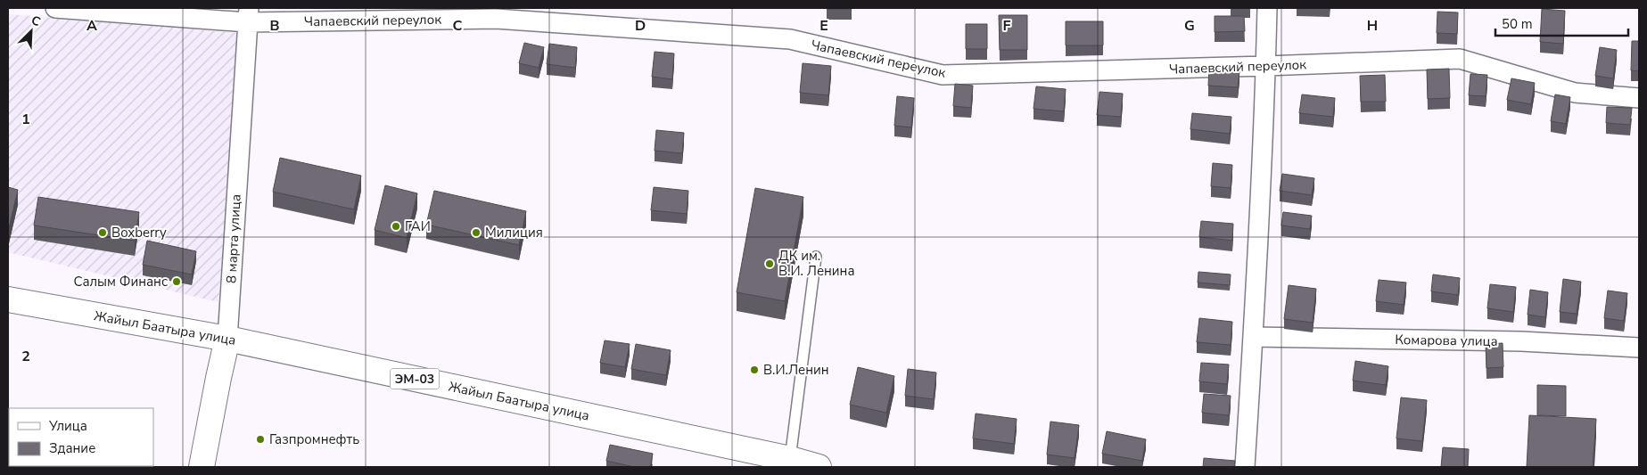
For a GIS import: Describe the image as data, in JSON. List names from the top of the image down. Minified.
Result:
{"streets":{"main road":["8 марта улица","Жайыл Баатыра улица","ЭМ-03"],"street":["Чапаевский переулок","Комарова улица"]},"crossings":[["Чапаевский переулок","8 марта улица"],["8 марта улица","Жайыл Баатыра улица"]],"places":["ГАИ","Boxberry","Милиция","ДК им. В.И. Ленина","Салым Финанс","В.И.Ленин","Газпромнефть"],"legend":["Улица","Здание"],"scale_bar":"50 m","north":"top right","grid":{"columns":["A","B","C","D","E","F","G","H"],"rows":["1","2"]}}
